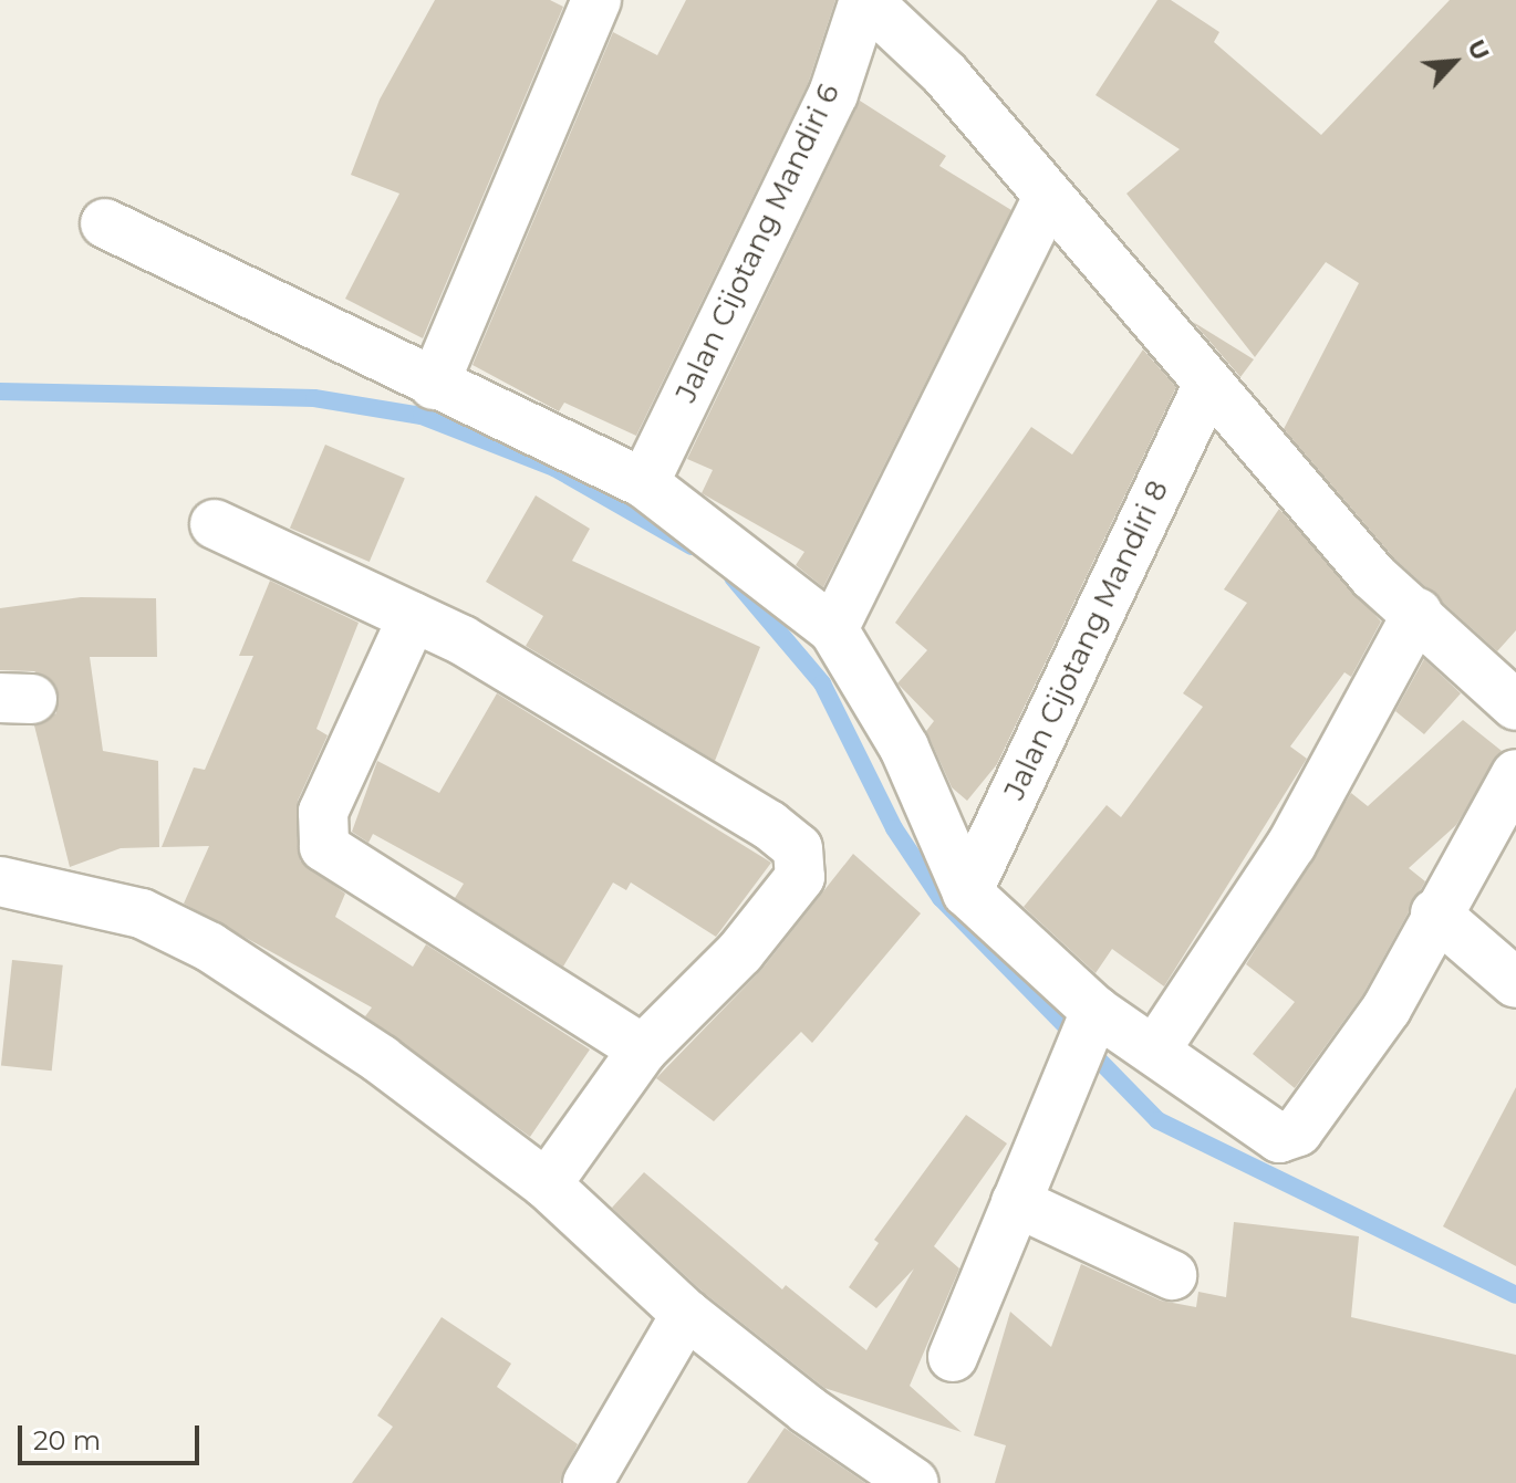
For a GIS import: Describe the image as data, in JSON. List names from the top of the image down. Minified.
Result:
{"streets":{"street":["Jalan Cijotang Mandiri 6","Jalan Cijotang Mandiri 8"]},"scale_bar":"20 m","north":"top right"}
